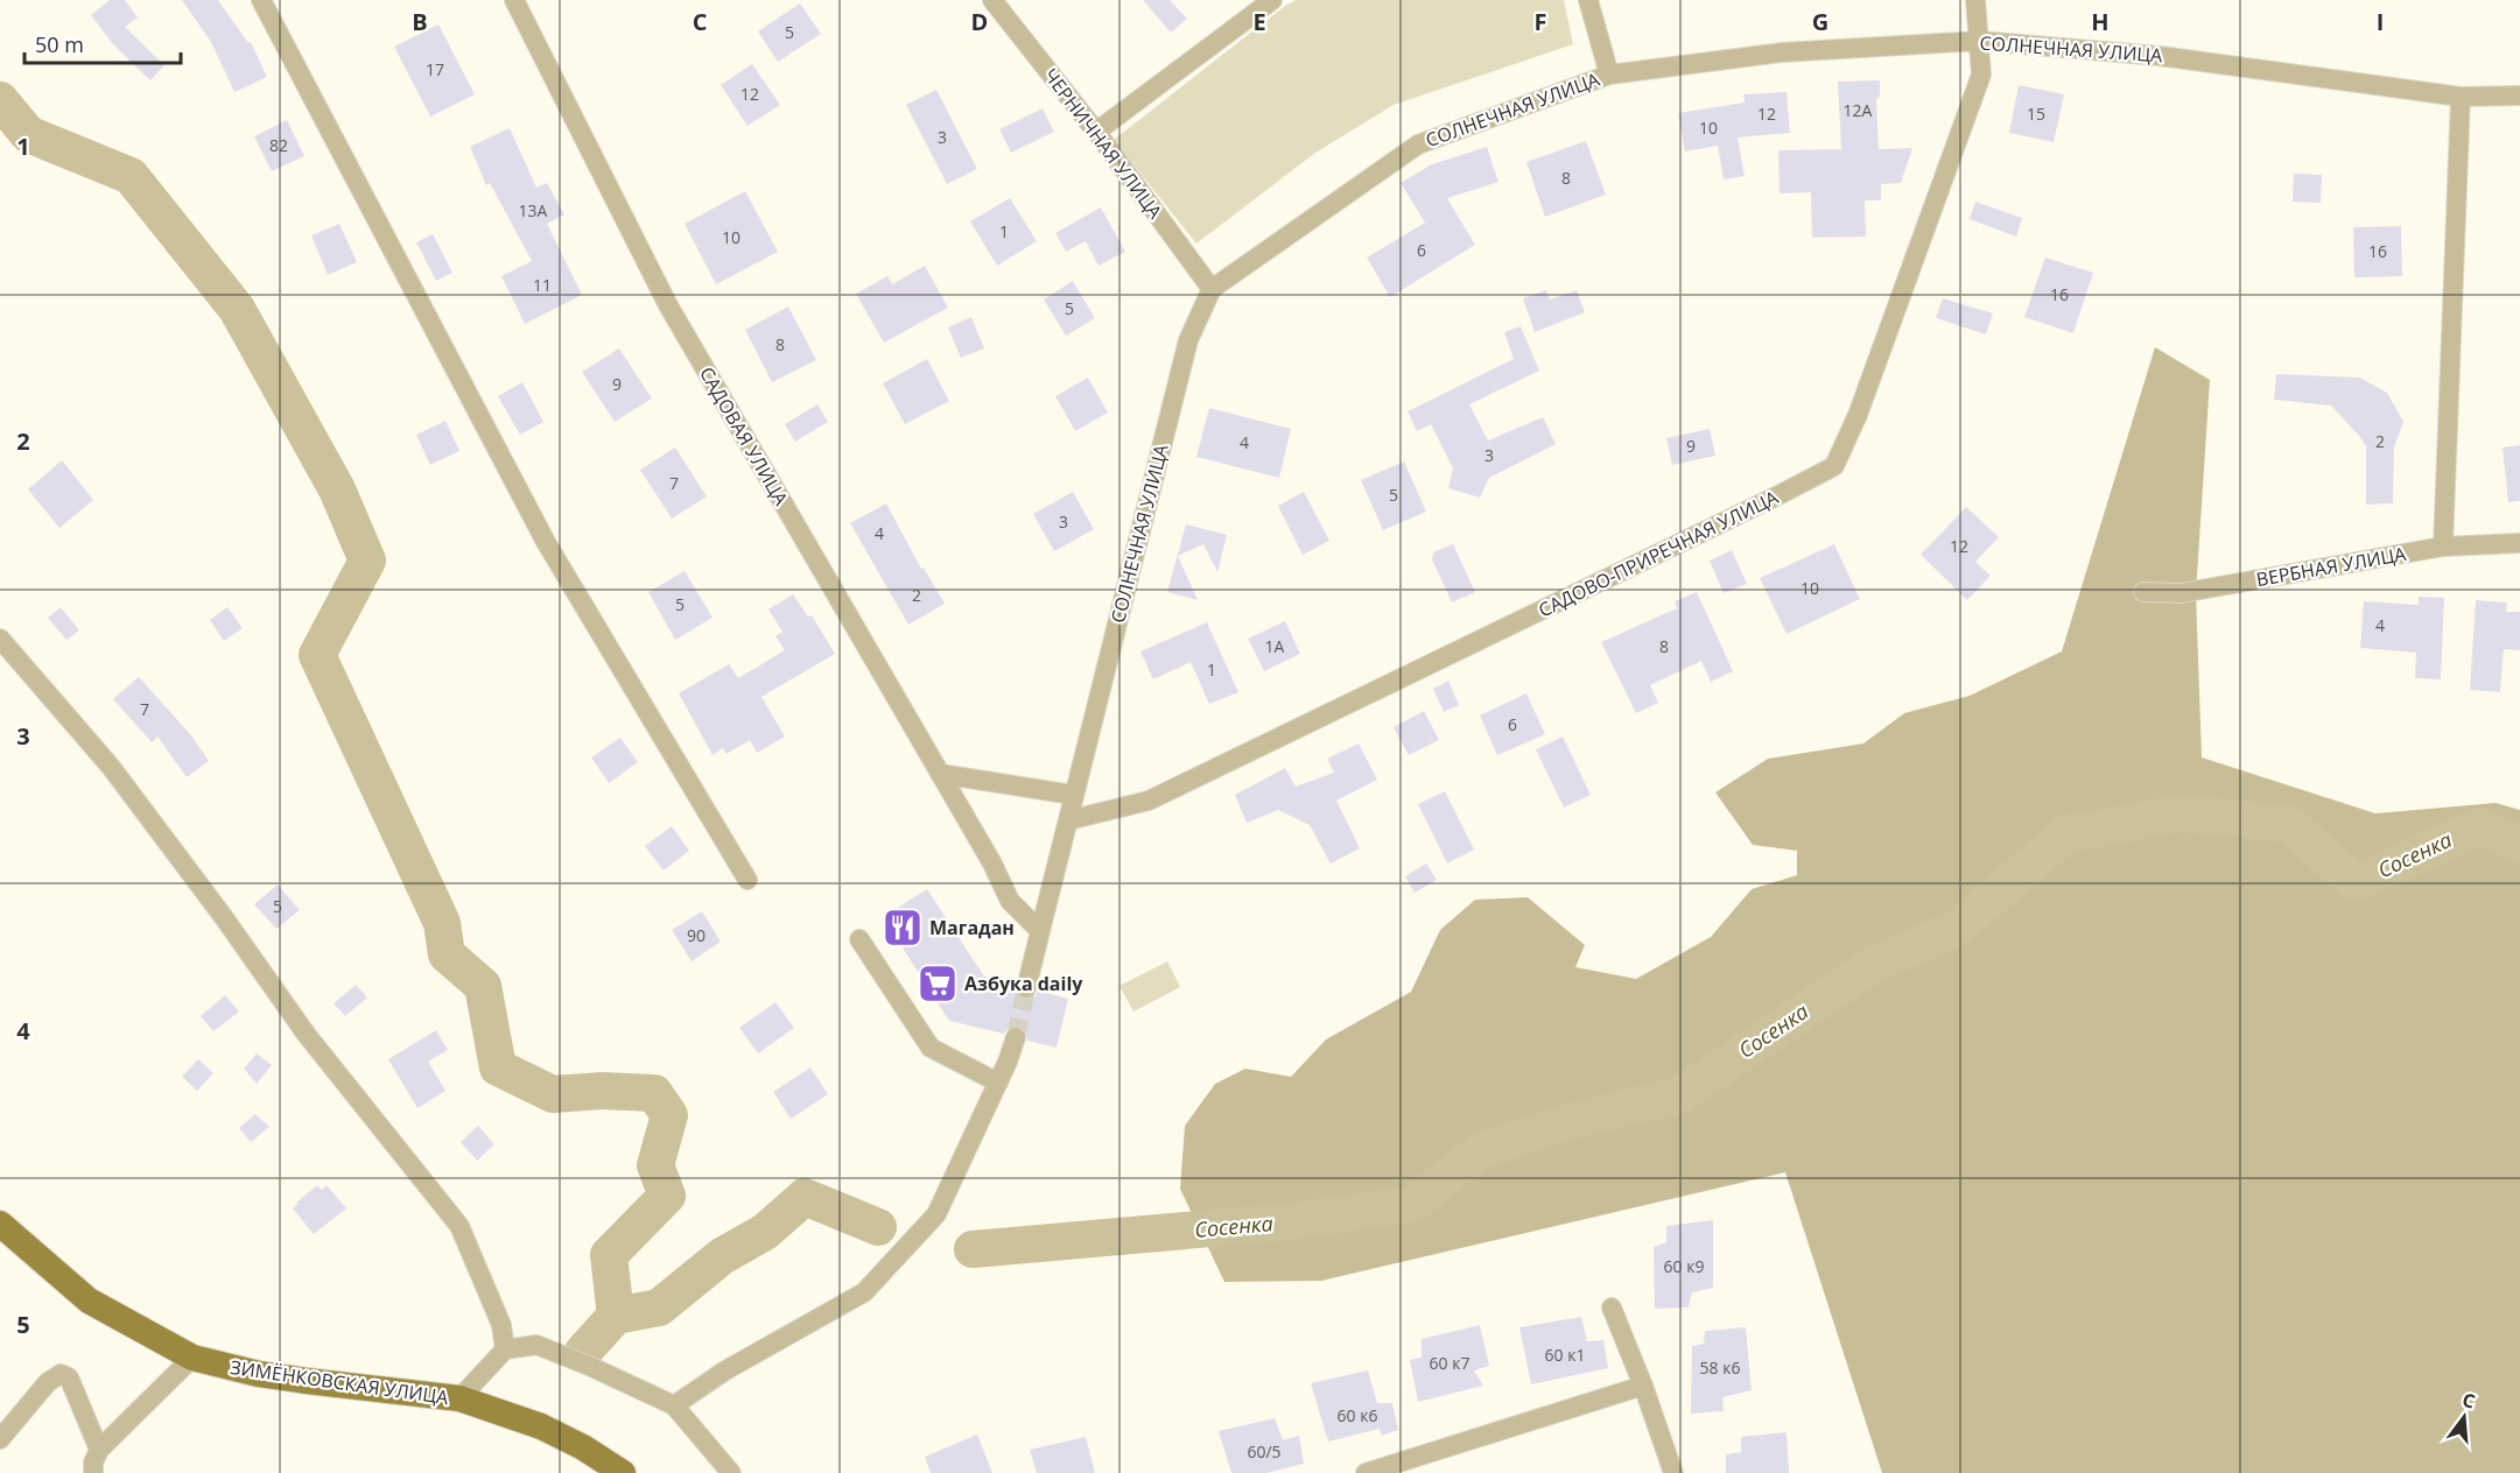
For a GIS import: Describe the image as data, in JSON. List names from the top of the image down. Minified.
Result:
{"streets":{"main road":["ЗИМЁНКОВСКАЯ УЛИЦА"],"street":["СОЛНЕЧНАЯ УЛИЦА","ЧЕРНИЧНАЯ УЛИЦА","САДОВАЯ УЛИЦА","САДОВО-ПРИРЕЧНАЯ УЛИЦА","ВЕРБНАЯ УЛИЦА"]},"crossings":[["СОЛНЕЧНАЯ УЛИЦА","ЧЕРНИЧНАЯ УЛИЦА"],["СОЛНЕЧНАЯ УЛИЦА","САДОВАЯ УЛИЦА"],["СОЛНЕЧНАЯ УЛИЦА","САДОВО-ПРИРЕЧНАЯ УЛИЦА"]],"water":["Сосенка"],"places":{"restaurant":["Магадан"],"supermarket":["Азбука daily"]},"house_numbers":["5","17","12","12А","12","15","10","3","82","8","13А","1","10","6","16","11","16","5","8","9","2","4","9","3","7","5","3","4","12","10","2","5","4","1А","8","1","7","6","5","90","60 к9","60 к1","60 к7","58 к6","60 к6","60/5"],"scale_bar":"50 m","north":"top","grid":{"columns":["B","C","D","E","F","G","H","I"],"rows":["1","2","3","4","5"]}}
